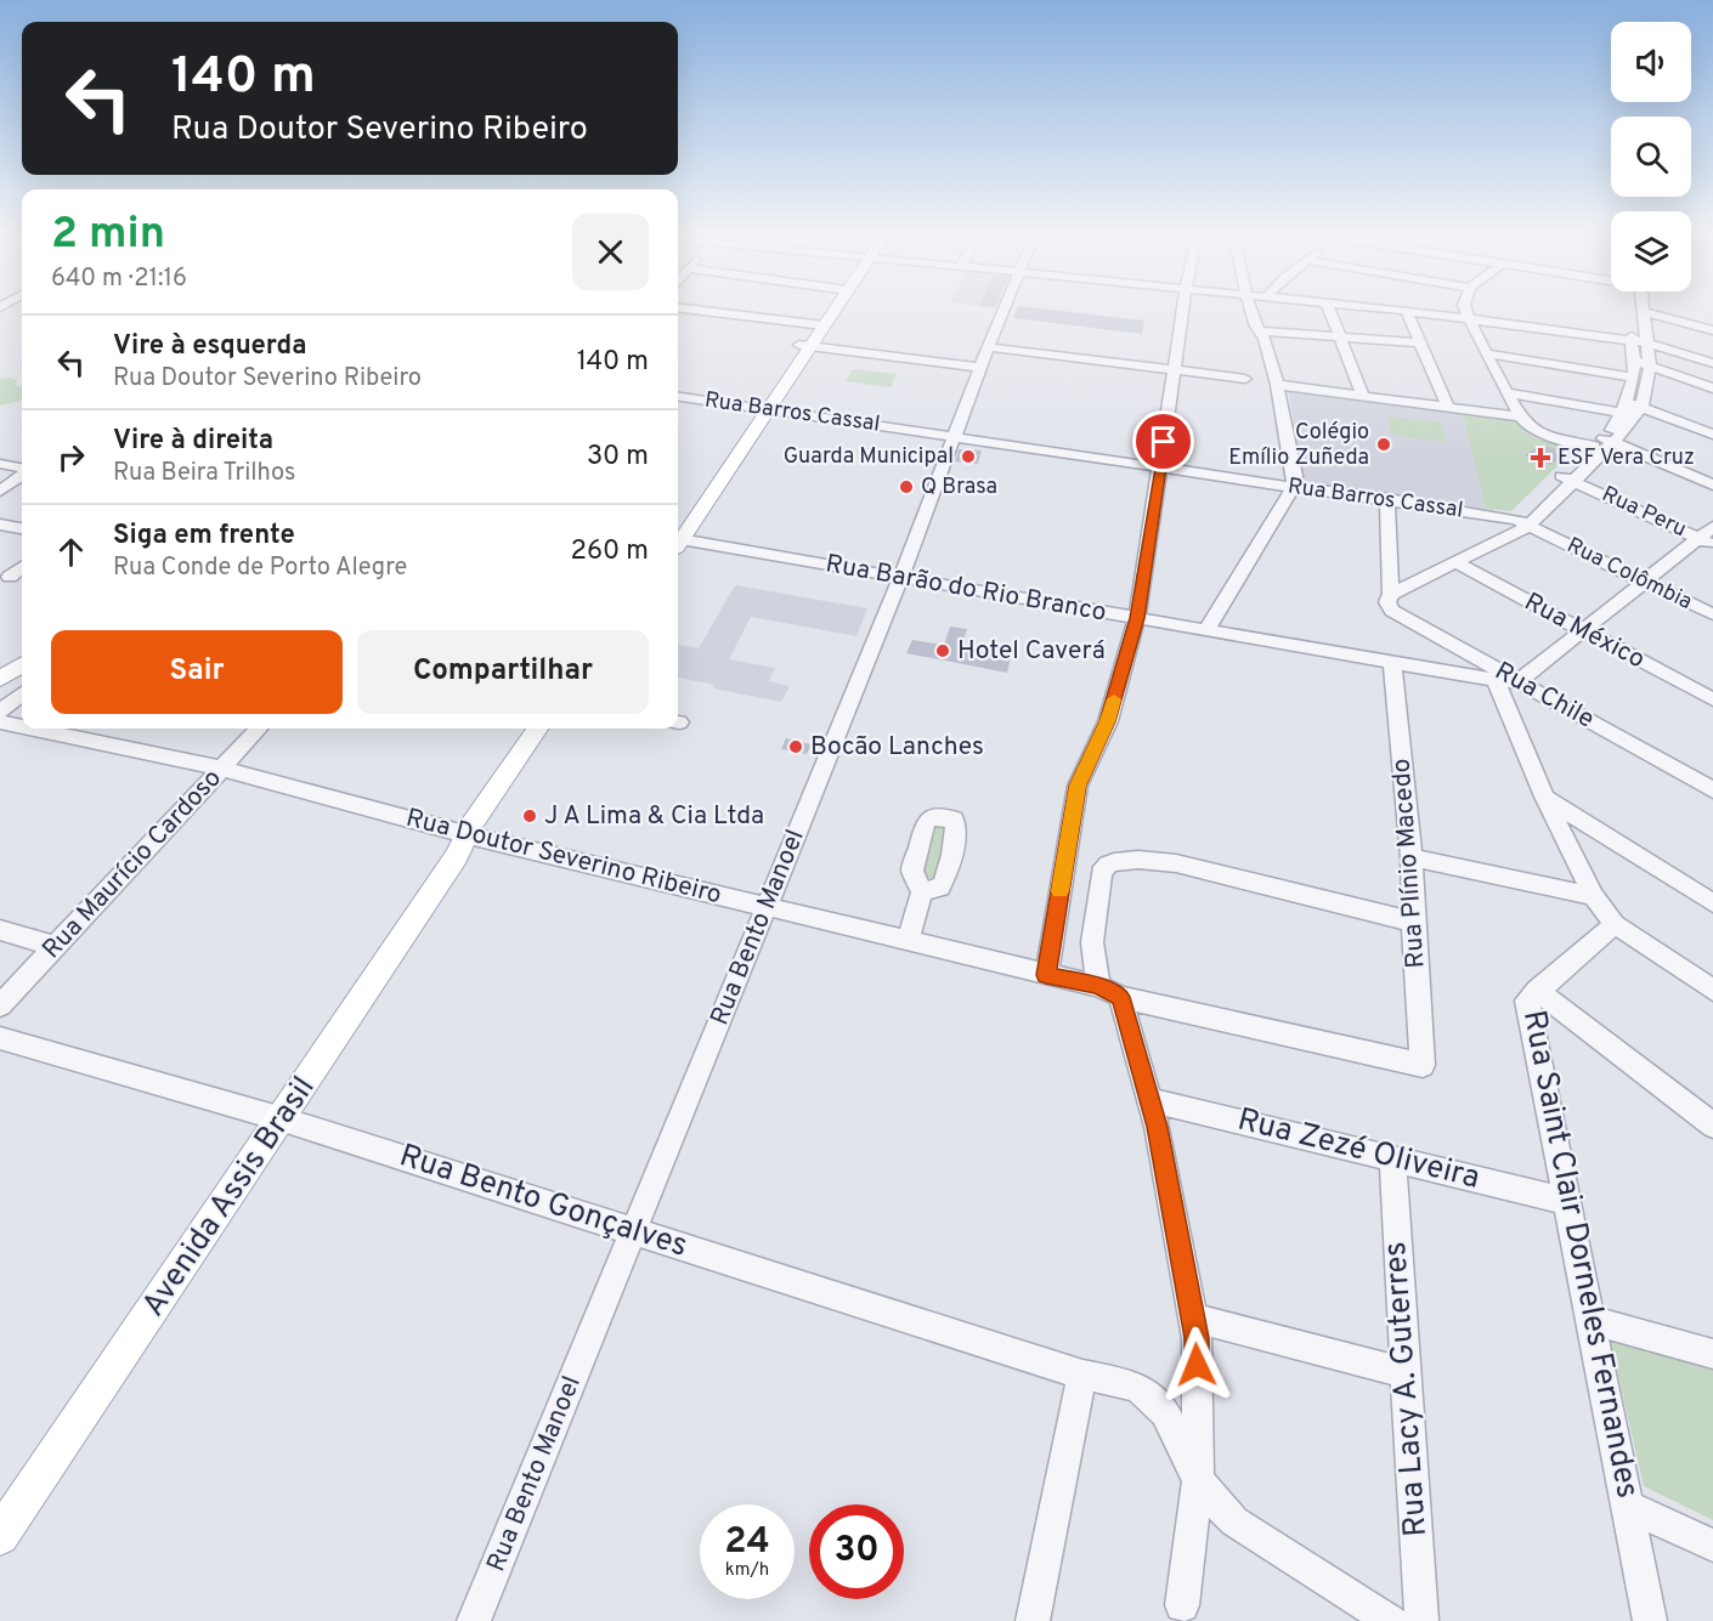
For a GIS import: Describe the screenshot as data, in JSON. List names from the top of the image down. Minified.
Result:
{"streets":{"main road":["Avenida Assis Brasil"],"street":["Rua Barros Cassal","Rua Peru","Rua Colômbia","Rua Barão do Rio Branco","Rua México","Rua Chile","Rua Doutor Severino Ribeiro","Rua Plínio Macedo","Rua Maurício Cardoso","Rua Bento Manoel","Rua Zezé Oliveira","Rua Bento Gonçalves","Rua Saint Clair Dorneles Fernandes","Rua Lacy A. Guterres"]},"crossings":[["Rua Barros Cassal","Rua Colômbia"],["Rua Barros Cassal","Rua Bento Manoel"],["Rua Barão do Rio Branco","Rua Chile"],["Rua Barão do Rio Branco","Rua Plínio Macedo"],["Rua Barão do Rio Branco","Rua Bento Manoel"],["Rua Doutor Severino Ribeiro","Rua Plínio Macedo"],["Rua Doutor Severino Ribeiro","Rua Maurício Cardoso"],["Rua Doutor Severino Ribeiro","Rua Bento Manoel"],["Rua Doutor Severino Ribeiro","Avenida Assis Brasil"],["Rua Bento Manoel","Rua Bento Gonçalves"],["Rua Zezé Oliveira","Rua Saint Clair Dorneles Fernandes"],["Rua Zezé Oliveira","Rua Lacy A. Guterres"],["Avenida Assis Brasil","Rua Bento Gonçalves"]],"places":{"other":["Colégio Emílio Zuñeda","Guarda Municipal","Q Brasa","Hotel Caverá","Bocão Lanches","J A Lima & Cia Ltda"],"health":["ESF Vera Cruz"]},"page":{"turn":["140 m","Rua Doutor Severino Ribeiro"],"heading":["2 min","640 m · 21:16"],"list":[{"name":"Vire à esquerda","note":"Rua Doutor Severino Ribeiro","value":"140 m"},{"name":"Vire à direita","note":"Rua Beira Trilhos","value":"30 m"},{"name":"Siga em frente","note":"Rua Conde de Porto Alegre","value":"260 m"}],"buttons":["Sair","Compartilhar"],"speed":"24 km/h","limit":"30"}}
